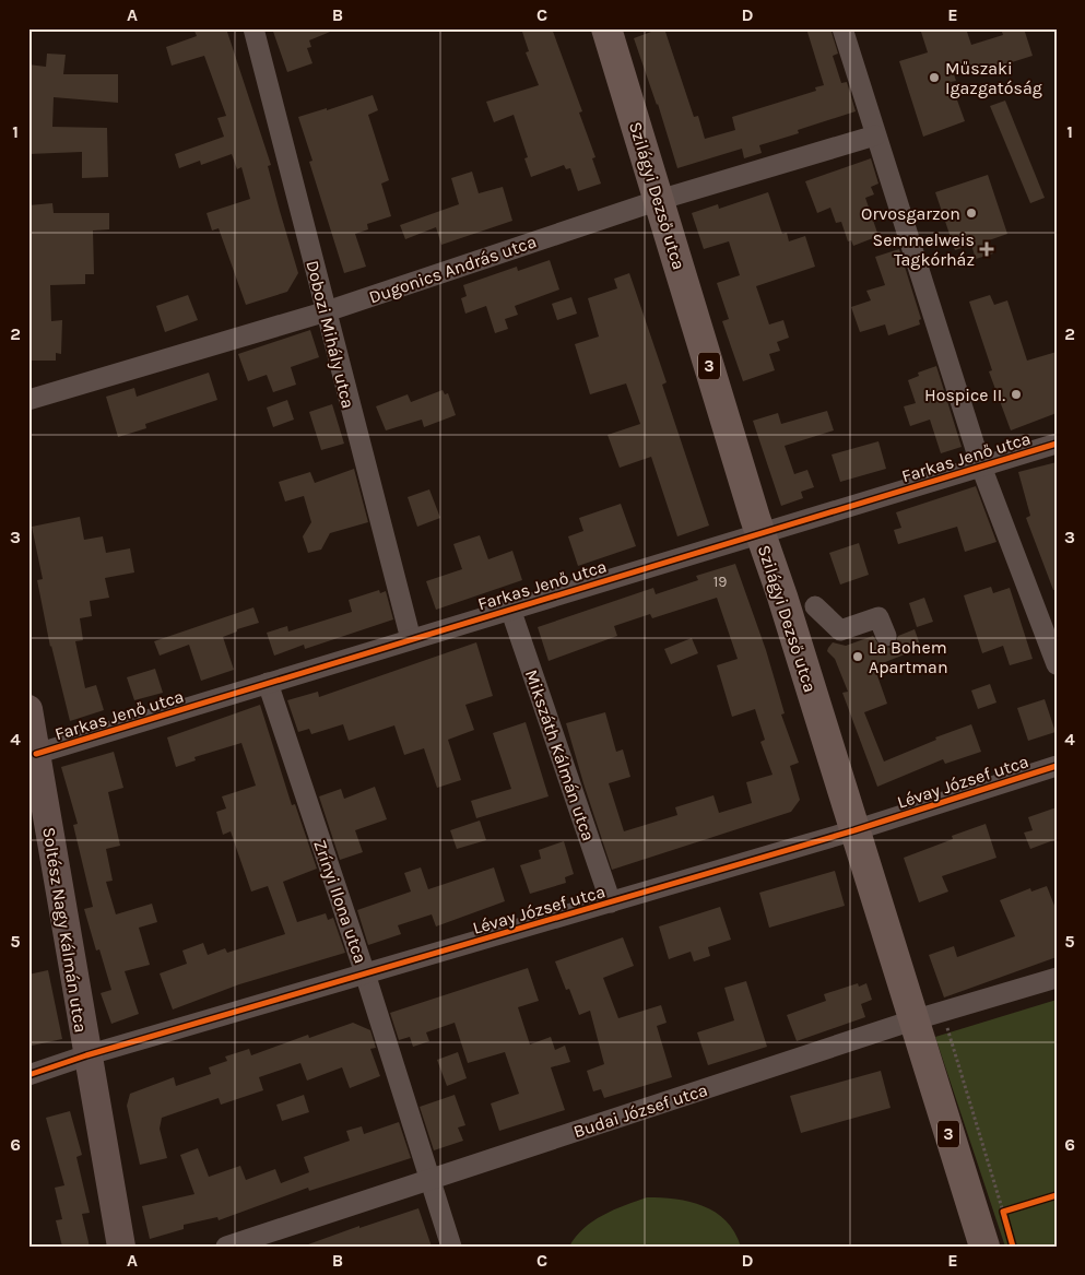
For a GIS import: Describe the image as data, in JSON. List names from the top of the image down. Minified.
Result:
{"streets":{"main road":["Szilágyi Dezső utca","3"],"street":["Dugonics András utca","Dobozi Mihály utca","Farkas Jenő utca","Mikszáth Kálmán utca","Lévay József utca","Zrínyi Ilona utca","Soltész Nagy Kálmán utca","Budai József utca"]},"crossings":[["Szilágyi Dezső utca","Dugonics András utca"],["Szilágyi Dezső utca","3"],["Szilágyi Dezső utca","Farkas Jenő utca"],["Szilágyi Dezső utca","Lévay József utca"],["Szilágyi Dezső utca","Budai József utca"],["Dugonics András utca","Dobozi Mihály utca"],["Dobozi Mihály utca","Farkas Jenő utca"],["3","Budai József utca"],["Farkas Jenő utca","Mikszáth Kálmán utca"],["Farkas Jenő utca","Zrínyi Ilona utca"],["Farkas Jenő utca","Soltész Nagy Kálmán utca"],["Mikszáth Kálmán utca","Lévay József utca"],["Lévay József utca","Zrínyi Ilona utca"],["Lévay József utca","Soltész Nagy Kálmán utca"],["Zrínyi Ilona utca","Budai József utca"]],"places":{"other":["Műszaki Igazgatóság","Orvosgarzon","Hospice II.","La Bohem Apartman"],"health":["Semmelweis Tagkórház"]},"house_numbers":["19"],"grid":{"columns":["A","B","C","D","E"],"rows":["1","2","3","4","5","6"]}}
